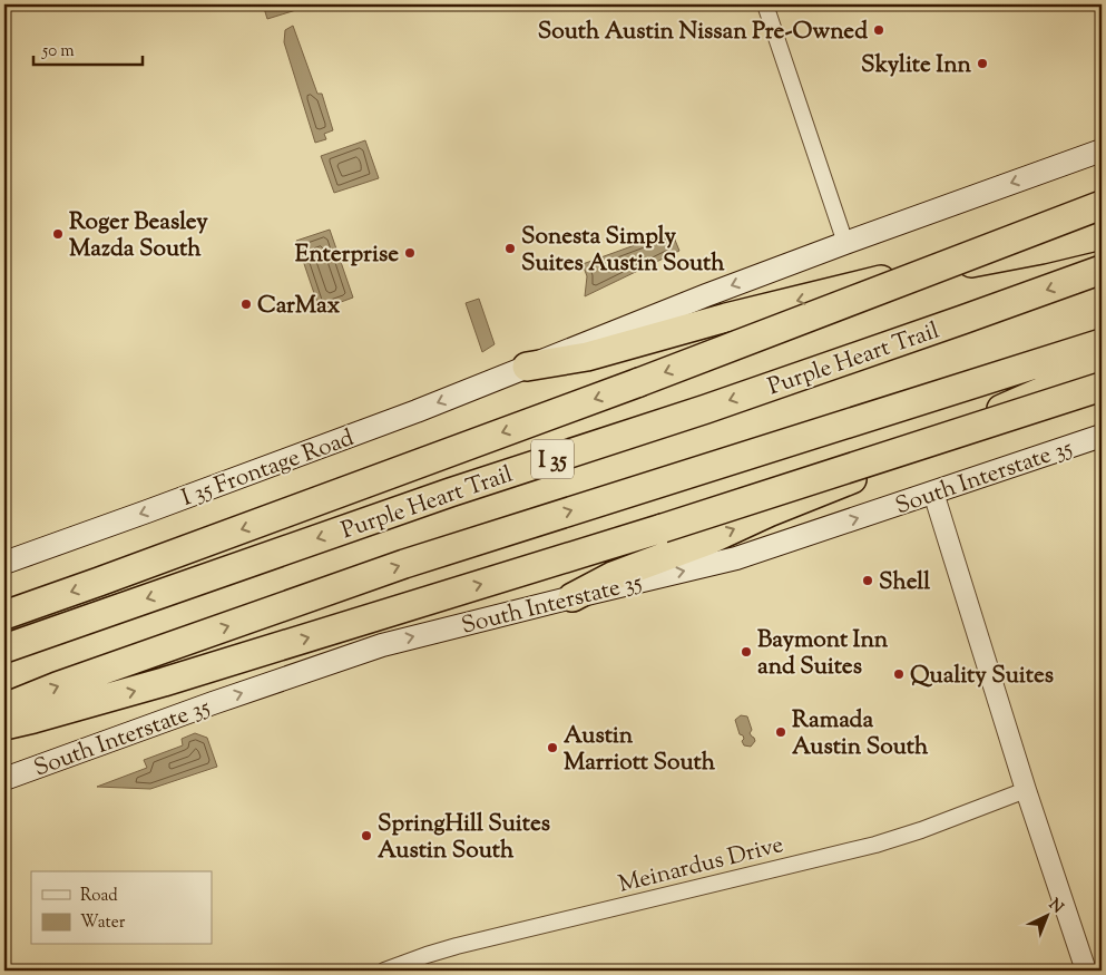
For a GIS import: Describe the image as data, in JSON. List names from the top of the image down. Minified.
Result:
{"streets":{"highway":["Purple Heart Trail","I 35"],"main road":["I 35 Frontage Road","South Interstate 35"],"street":["Meinardus Drive"]},"one_way":["I 35 Frontage Road","South Interstate 35"],"places":["South Austin Nissan Pre-Owned","Skylite Inn","Roger Beasley Mazda South","Sonesta Simply Suites Austin South","Enterprise","CarMax","Shell","Baymont Inn and Suites","Quality Suites","Ramada Austin South","Austin Marriott South","SpringHill Suites Austin South"],"legend":["Road","Water"],"scale_bar":"50 m","north":"top right"}
